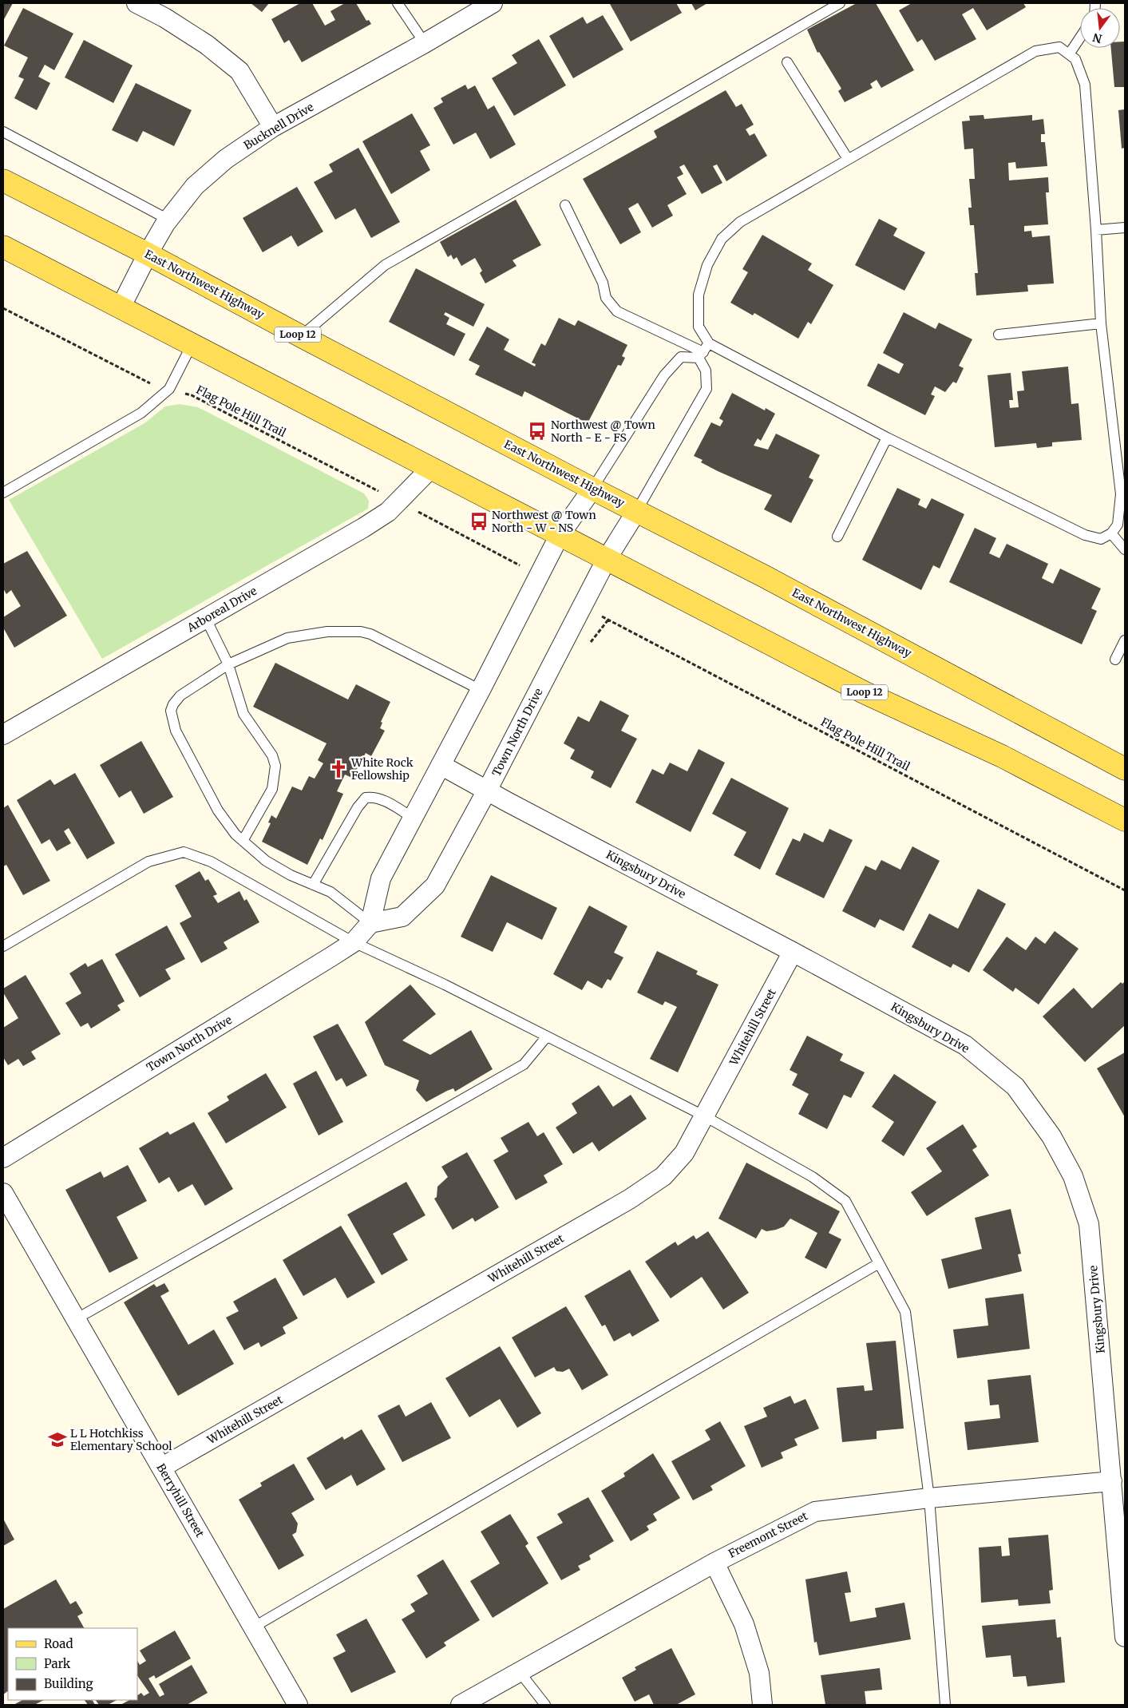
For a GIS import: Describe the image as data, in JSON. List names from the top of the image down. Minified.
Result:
{"streets":{"main road":["East Northwest Highway","Loop 12"],"street":["Bucknell Drive","Arboreal Drive","Town North Drive","Kingsbury Drive","Whitehill Street","Berryhill Street","Freemont Street"],"path":["Flag Pole Hill Trail"]},"crossings":[["Bucknell Drive","East Northwest Highway"],["Bucknell Drive","Loop 12"],["East Northwest Highway","Town North Drive"],["Loop 12","Arboreal Drive"],["Loop 12","Town North Drive"],["Flag Pole Hill Trail","Town North Drive"],["Town North Drive","Kingsbury Drive"],["Kingsbury Drive","Whitehill Street"],["Kingsbury Drive","Freemont Street"],["Whitehill Street","Berryhill Street"]],"places":{"bus stop":["Northwest @ Town North - E - FS","Northwest @ Town North - W - NS"],"church":["White Rock Fellowship"],"school or university":["L L Hotchkiss Elementary School"]},"legend":["Road","Park","Building"],"north":"bottom"}
